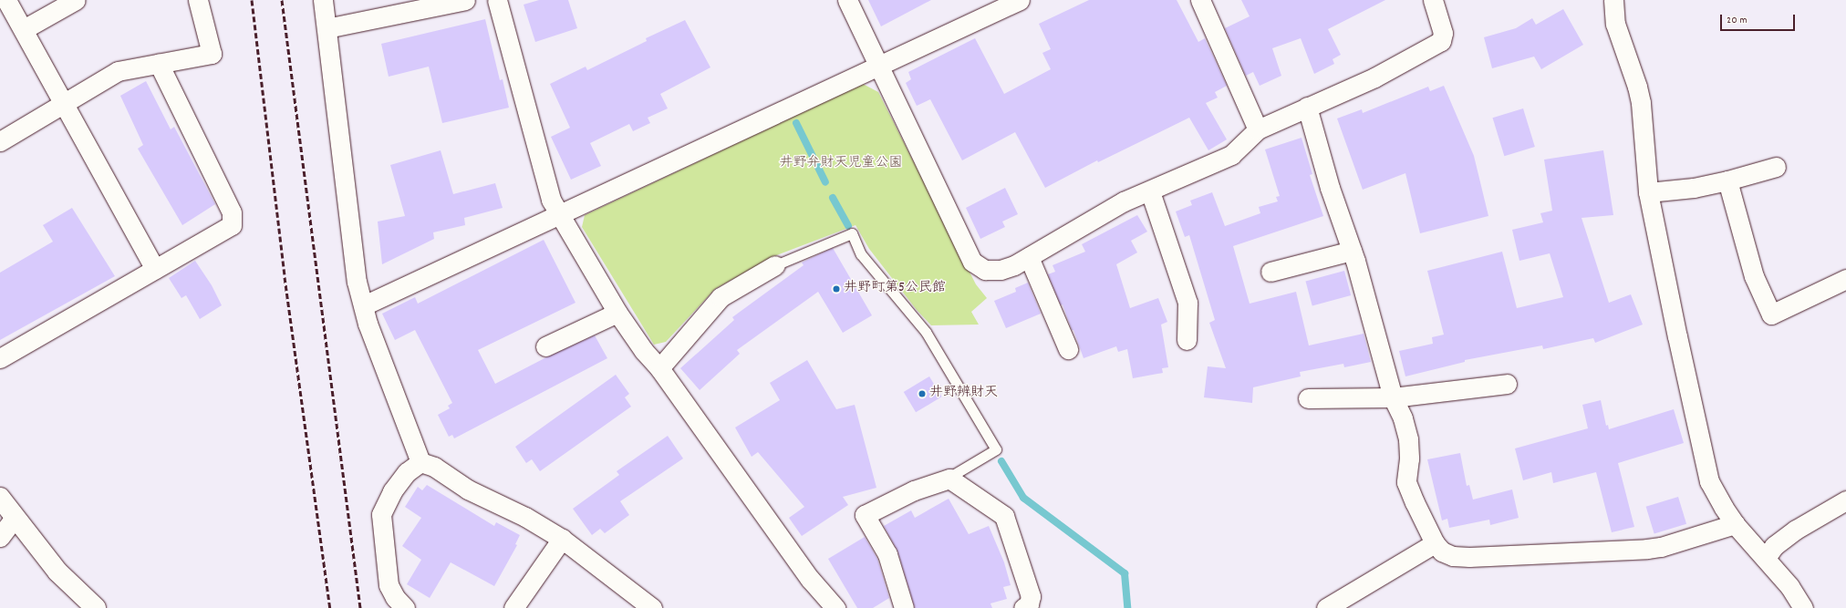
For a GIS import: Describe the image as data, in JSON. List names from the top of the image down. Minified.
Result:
{"parks":["井野弁財天児童公園"],"places":["井野町第5公民館","井野辨財天"],"scale_bar":"20 m"}
